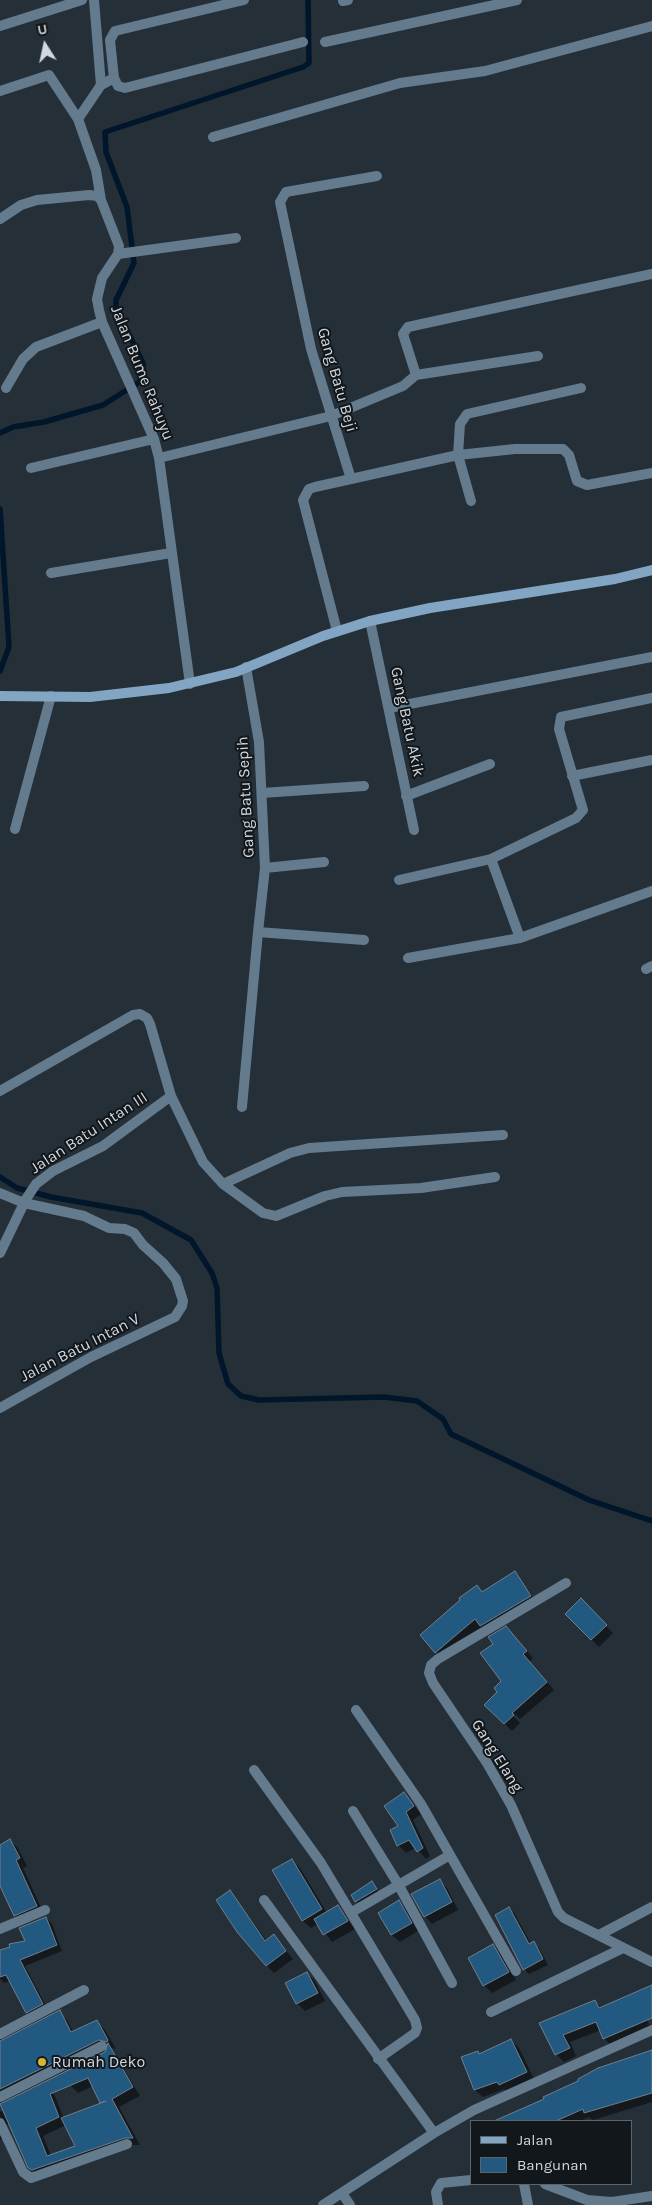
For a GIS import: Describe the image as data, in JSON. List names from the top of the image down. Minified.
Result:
{"streets":{"street":["Jalan Bume Rahuyu","Gang Batu Beji","Gang Batu Akik","Gang Batu Sepih","Jalan Batu Intan III","Jalan Batu Intan V","Gang Elang"]},"crossings":[["Jalan Batu Intan III","Jalan Batu Intan V"]],"places":["Rumah Deko"],"legend":["Jalan","Bangunan"],"north":"top"}
